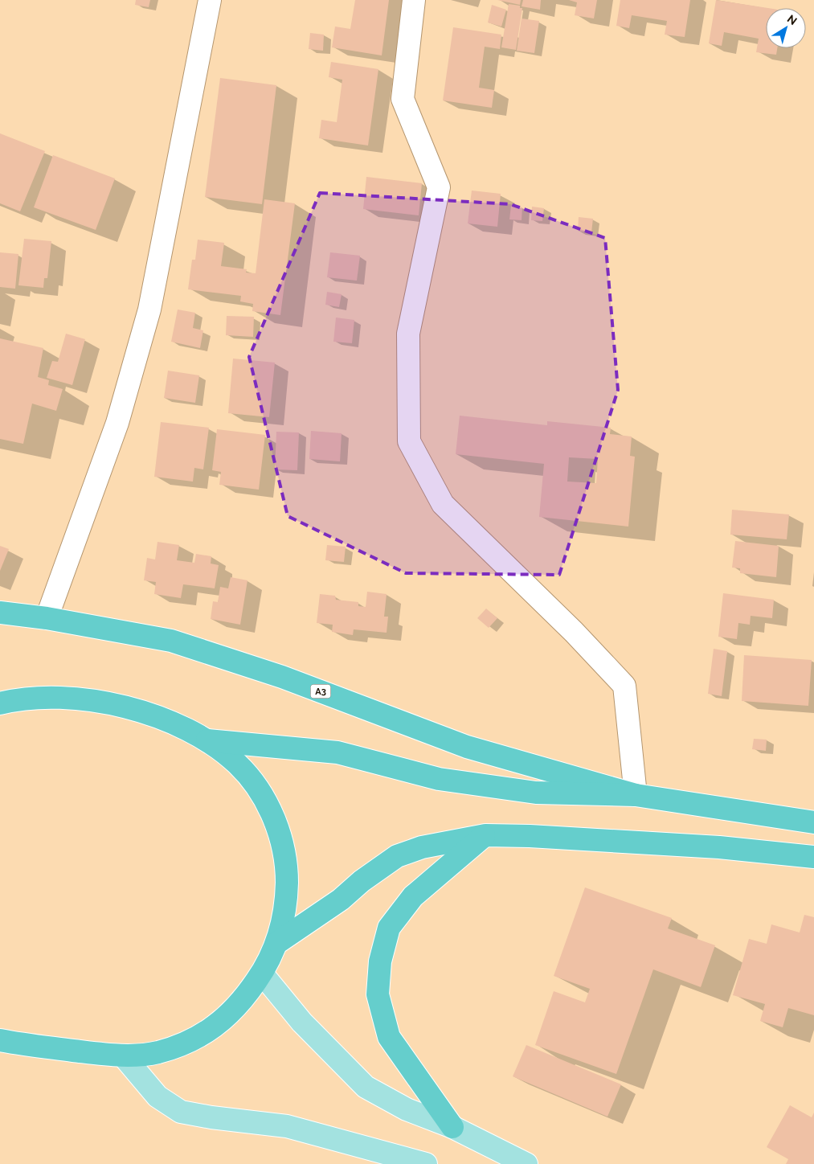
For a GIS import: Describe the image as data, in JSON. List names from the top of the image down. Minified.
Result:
{"streets":{"highway":["A3"]},"north":"top right"}
